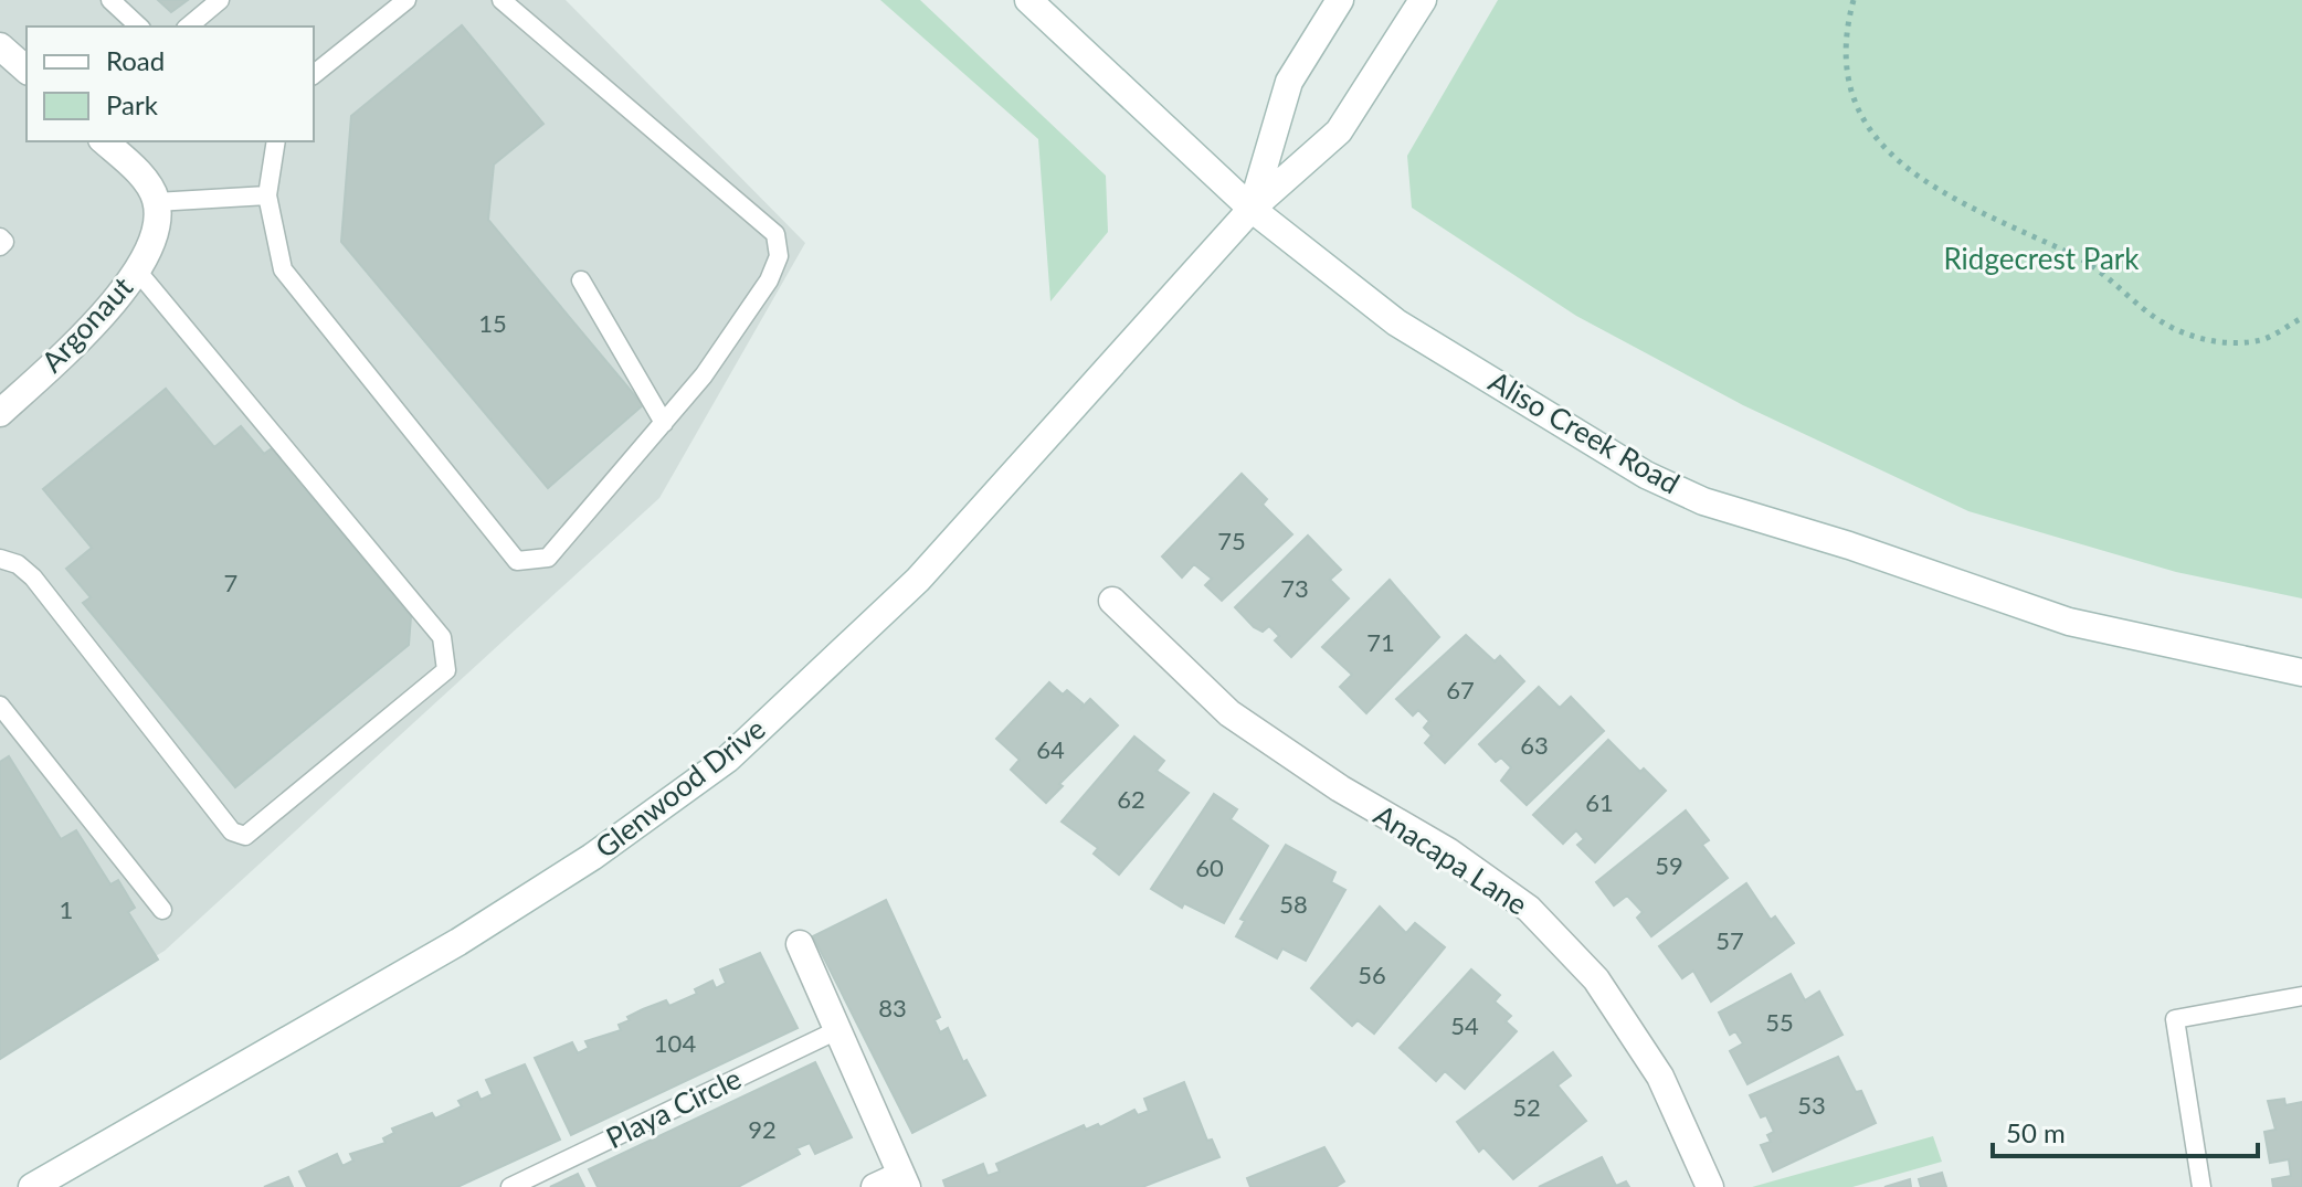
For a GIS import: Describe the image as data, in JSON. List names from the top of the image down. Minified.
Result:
{"streets":{"main road":["Argonaut","Aliso Creek Road","Glenwood Drive","Anacapa Lane"],"lane":["Playa Circle"]},"crossings":[["Aliso Creek Road","Glenwood Drive"]],"parks":["Ridgecrest Park"],"house_numbers":["15","75","7","73","71","67","63","64","62","61","59","60","58","1","57","56","83","55","54","104","53","52","92"],"legend":["Road","Park"],"scale_bar":"50 m"}
